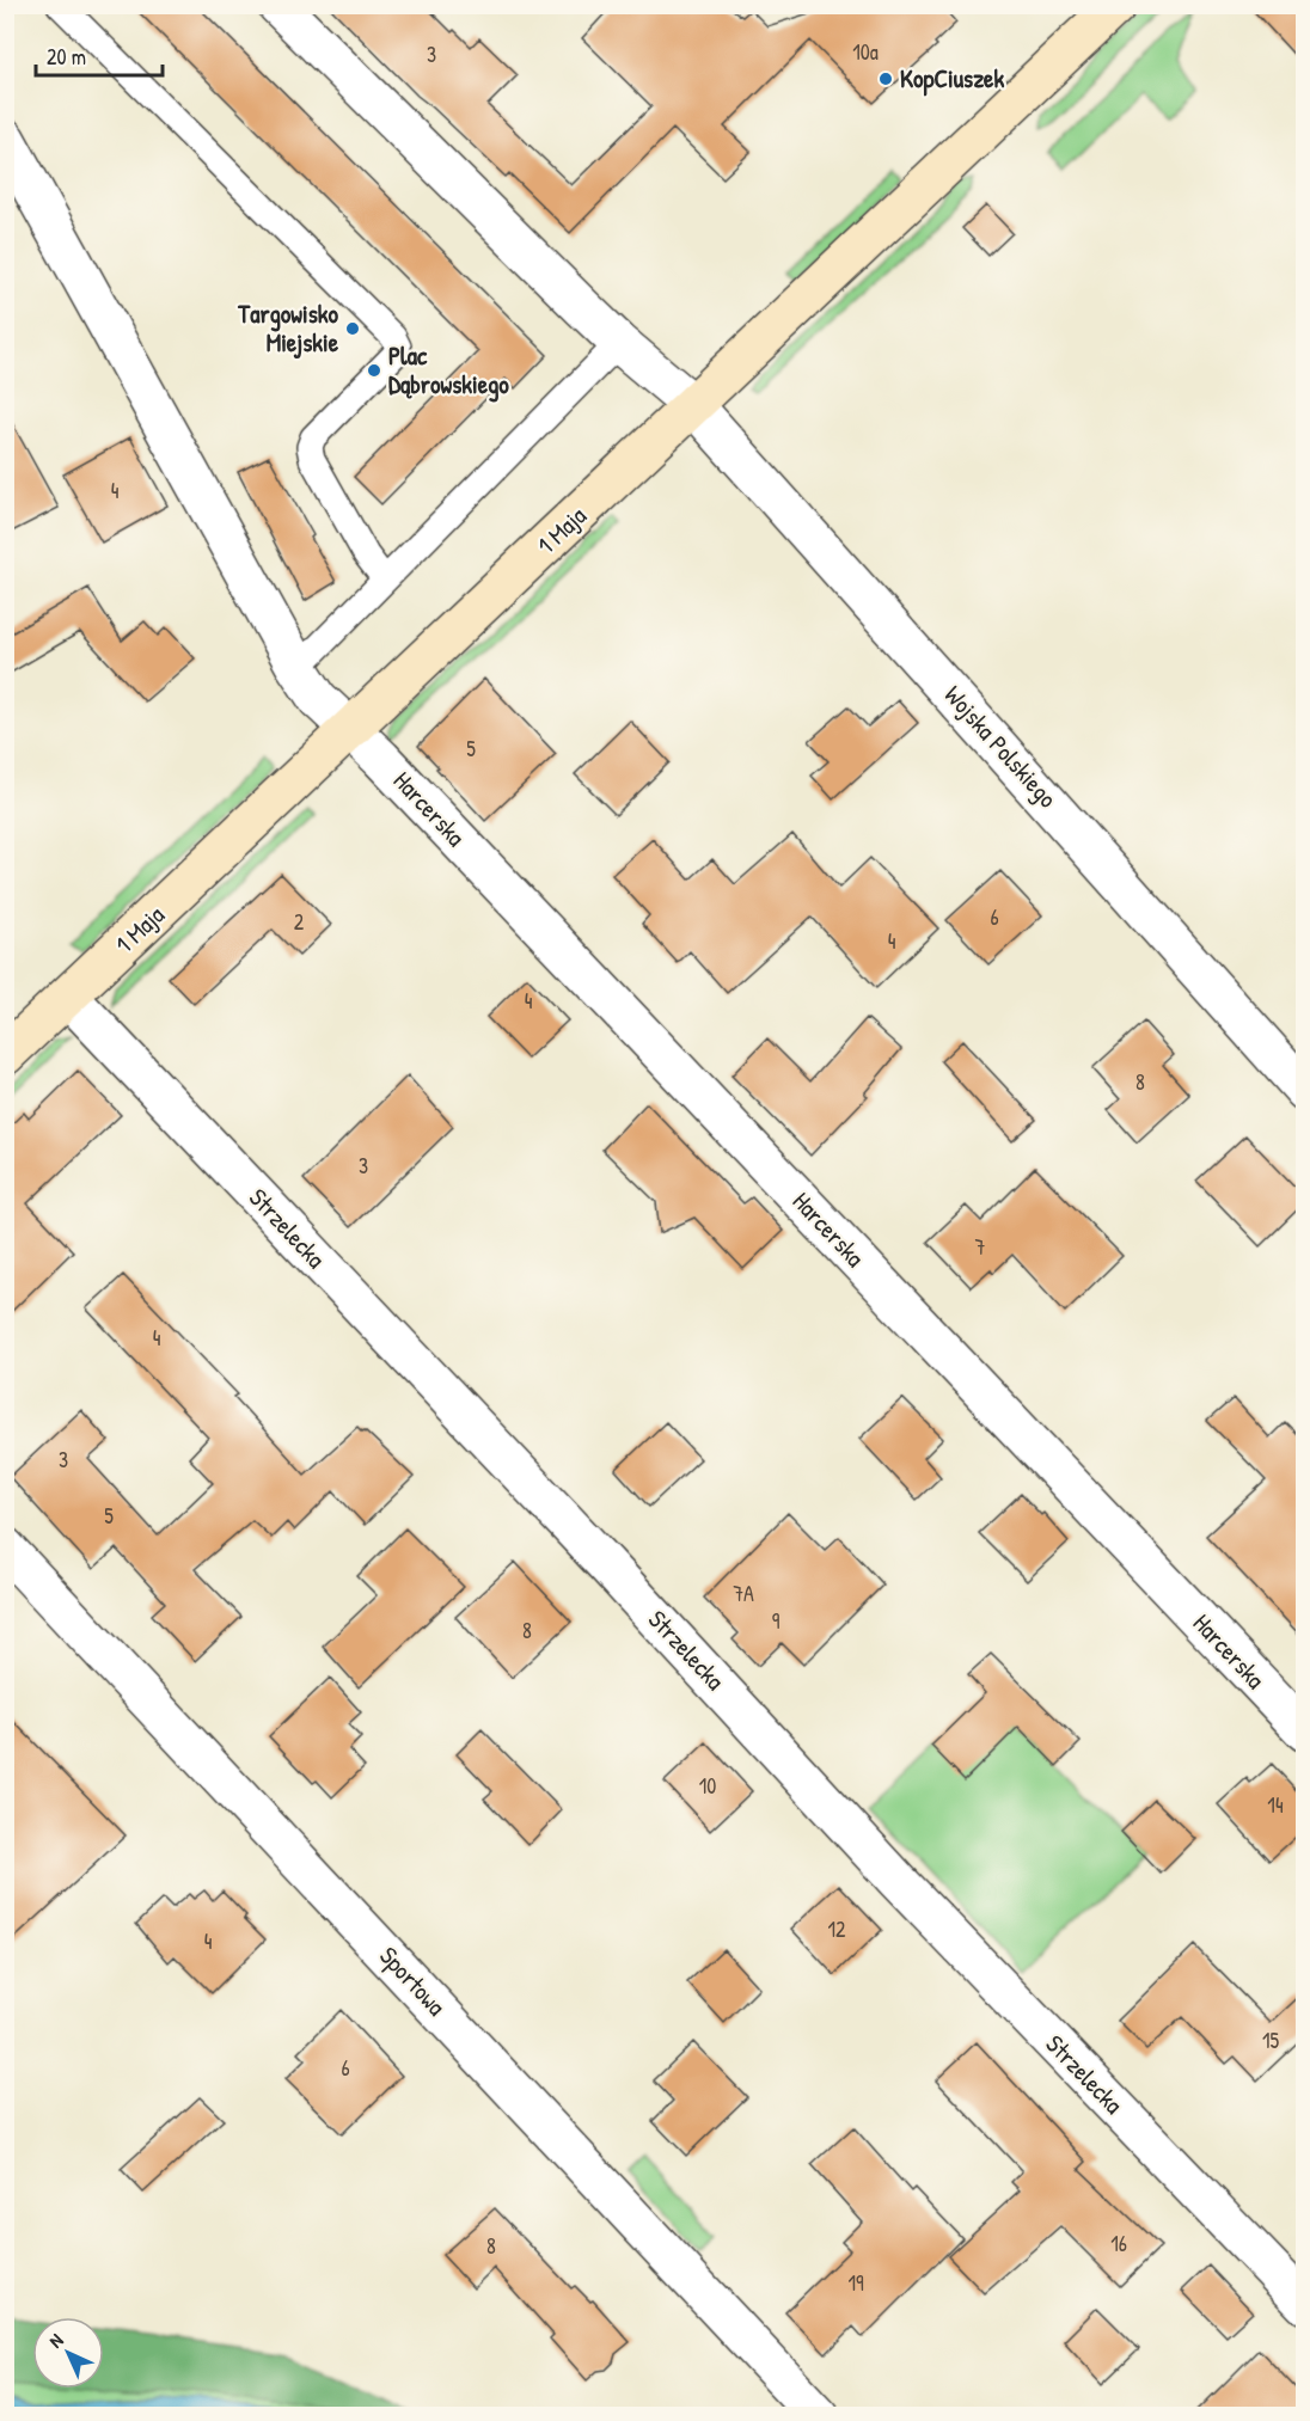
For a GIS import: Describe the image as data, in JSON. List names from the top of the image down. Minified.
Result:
{"streets":{"main road":["1 Maja"],"street":["Wojska Polskiego","Harcerska","Strzelecka","Sportowa"]},"crossings":[["1 Maja","Wojska Polskiego"],["1 Maja","Harcerska"],["1 Maja","Strzelecka"]],"places":["KopCiuszek","Targowisko Miejskie","Plac Dąbrowskiego"],"house_numbers":["10a","3","4","5","6","2","4","4","8","3","7","4","3","5","7A","9","8","10","14","12","4","15","6","16","8","19"],"scale_bar":"20 m","north":"top left"}
